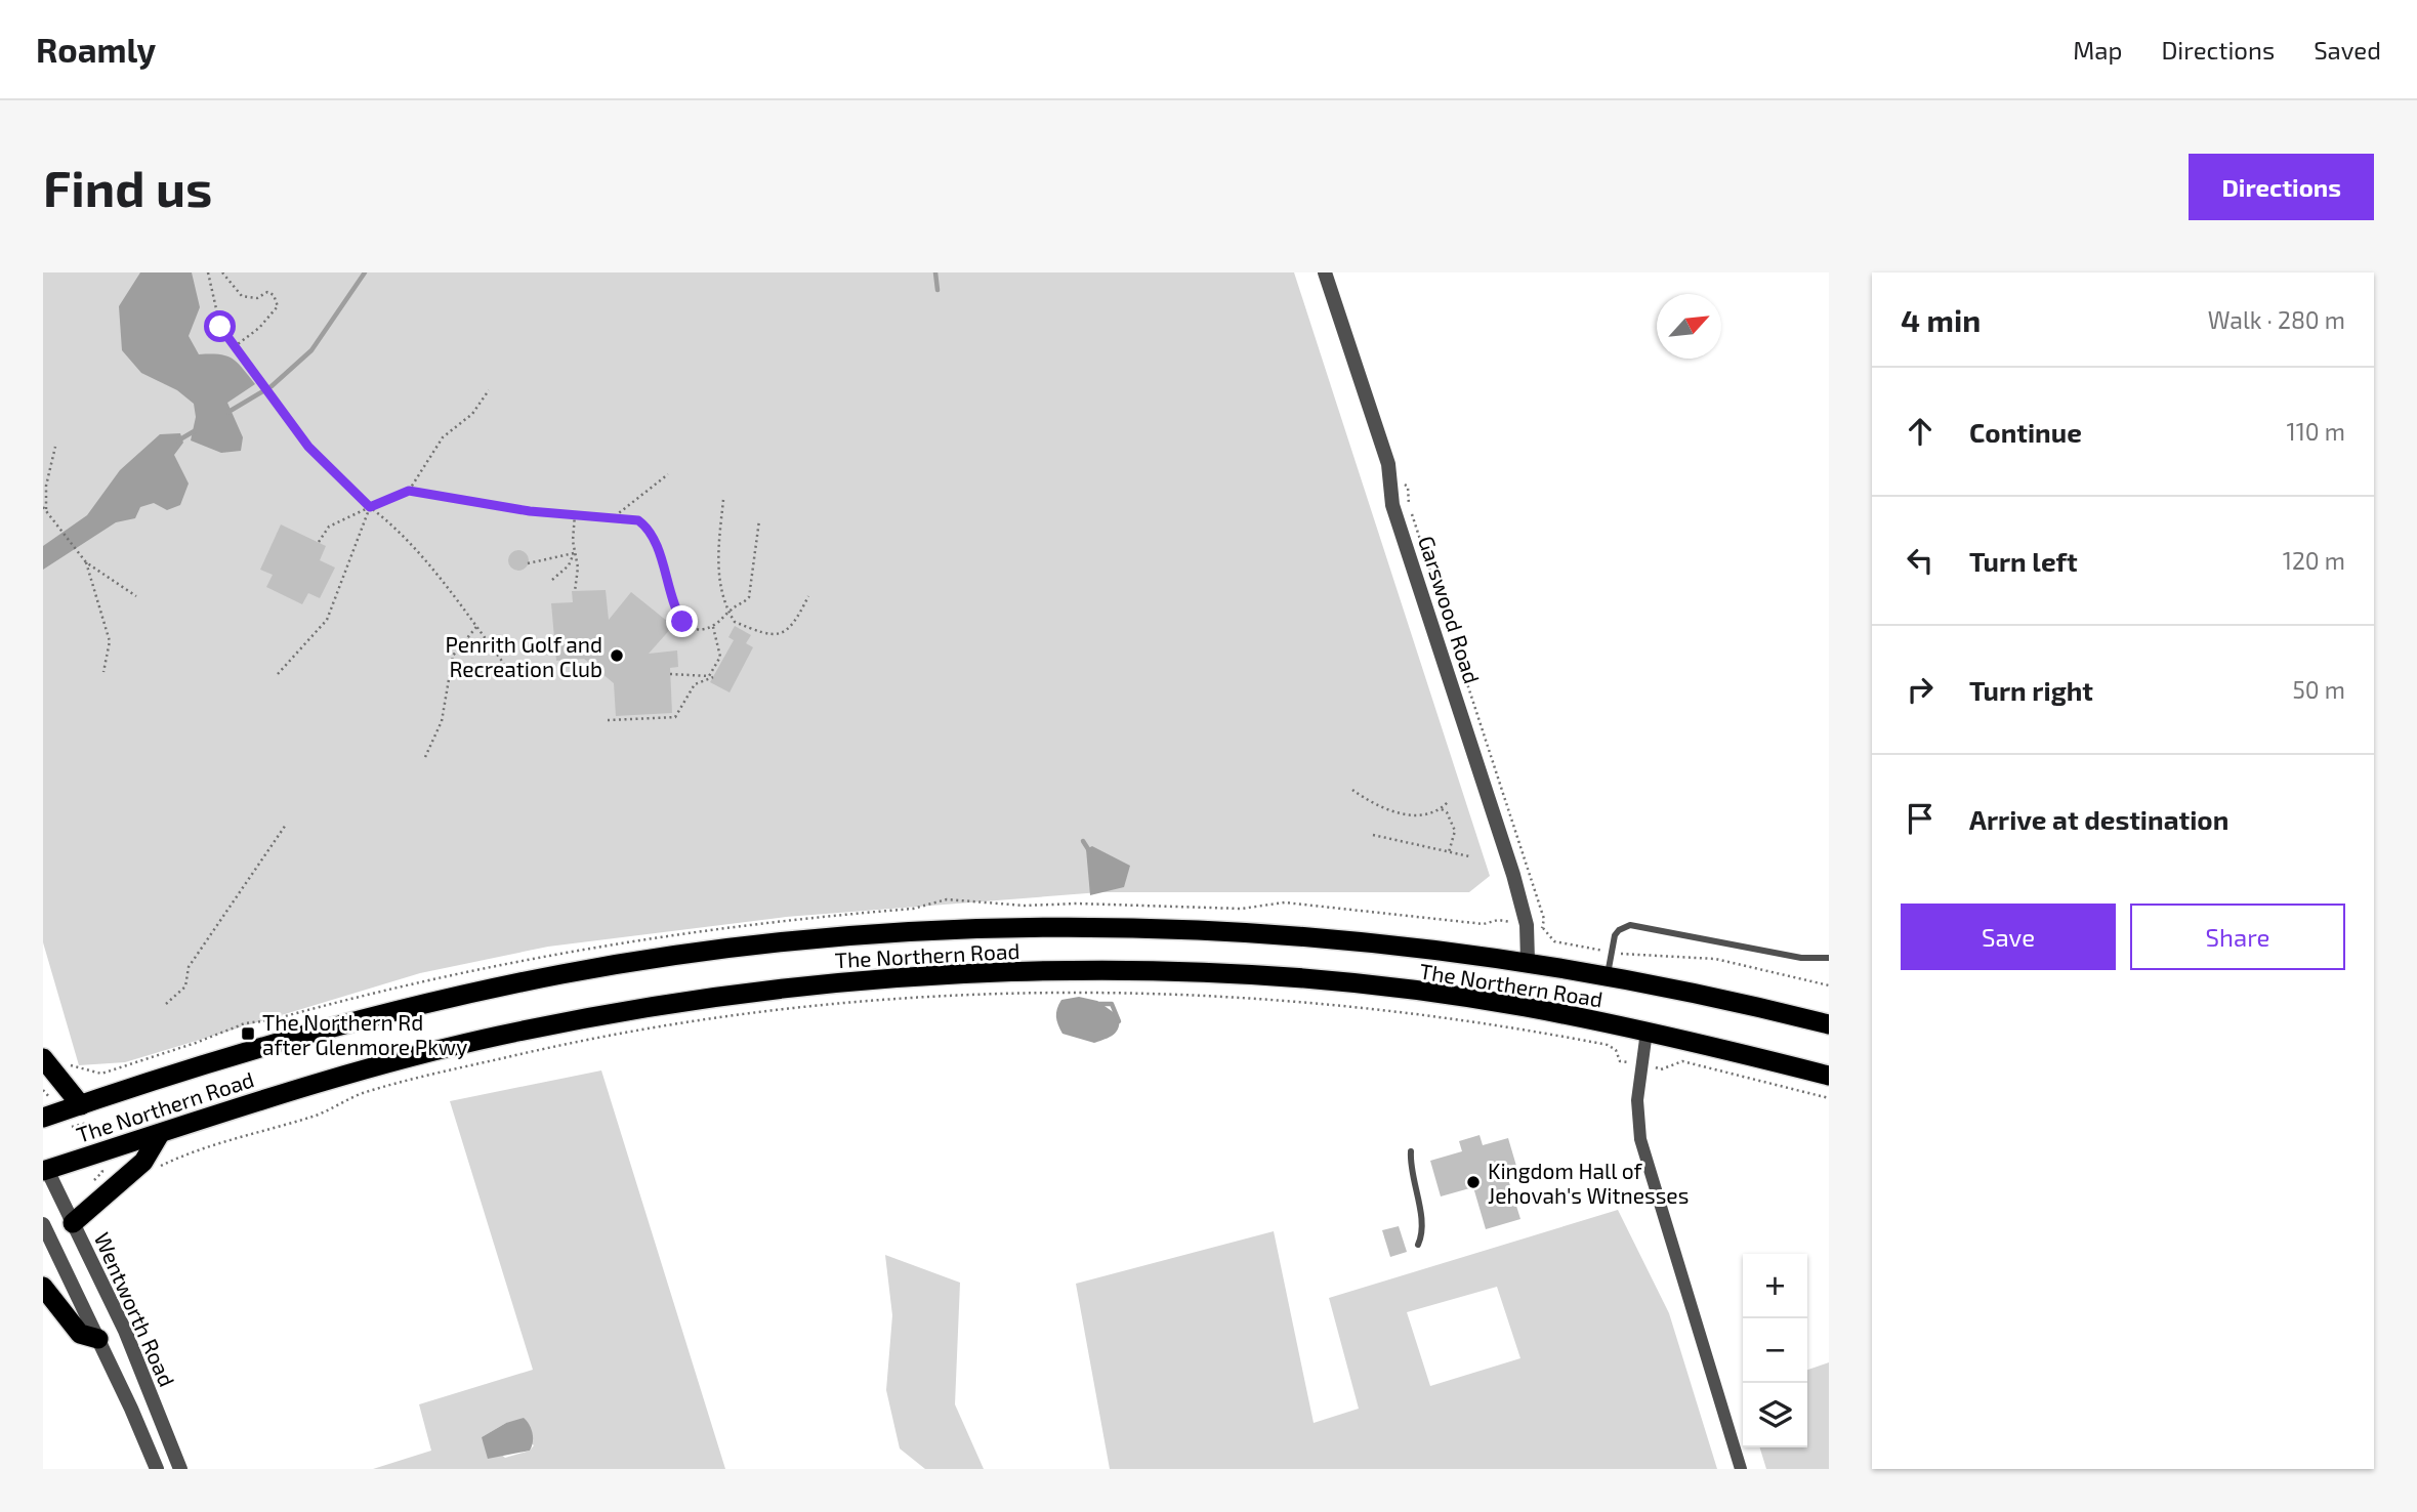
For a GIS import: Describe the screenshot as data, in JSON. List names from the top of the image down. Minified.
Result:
{"streets":{"highway":["The Northern Road"],"street":["Garswood Road","Wentworth Road"]},"crossings":[["Garswood Road","The Northern Road"],["The Northern Road","Wentworth Road"]],"places":{"other":["Penrith Golf and Recreation Club","Kingdom Hall of Jehovah's Witnesses"],"transit":["The Northern Rd after Glenmore Pkwy"]},"north":"top right","page":{"header":"Roamly","nav":["Map","Directions","Saved"],"buttons":["Directions",["Save","Share"]],"title":"Find us","heading":["4 min","Walk · 280 m"],"list":[["Continue","110 m"],["Turn left","120 m"],["Turn right","50 m"],"Arrive at destination"],"map_buttons":["+","−"]}}
